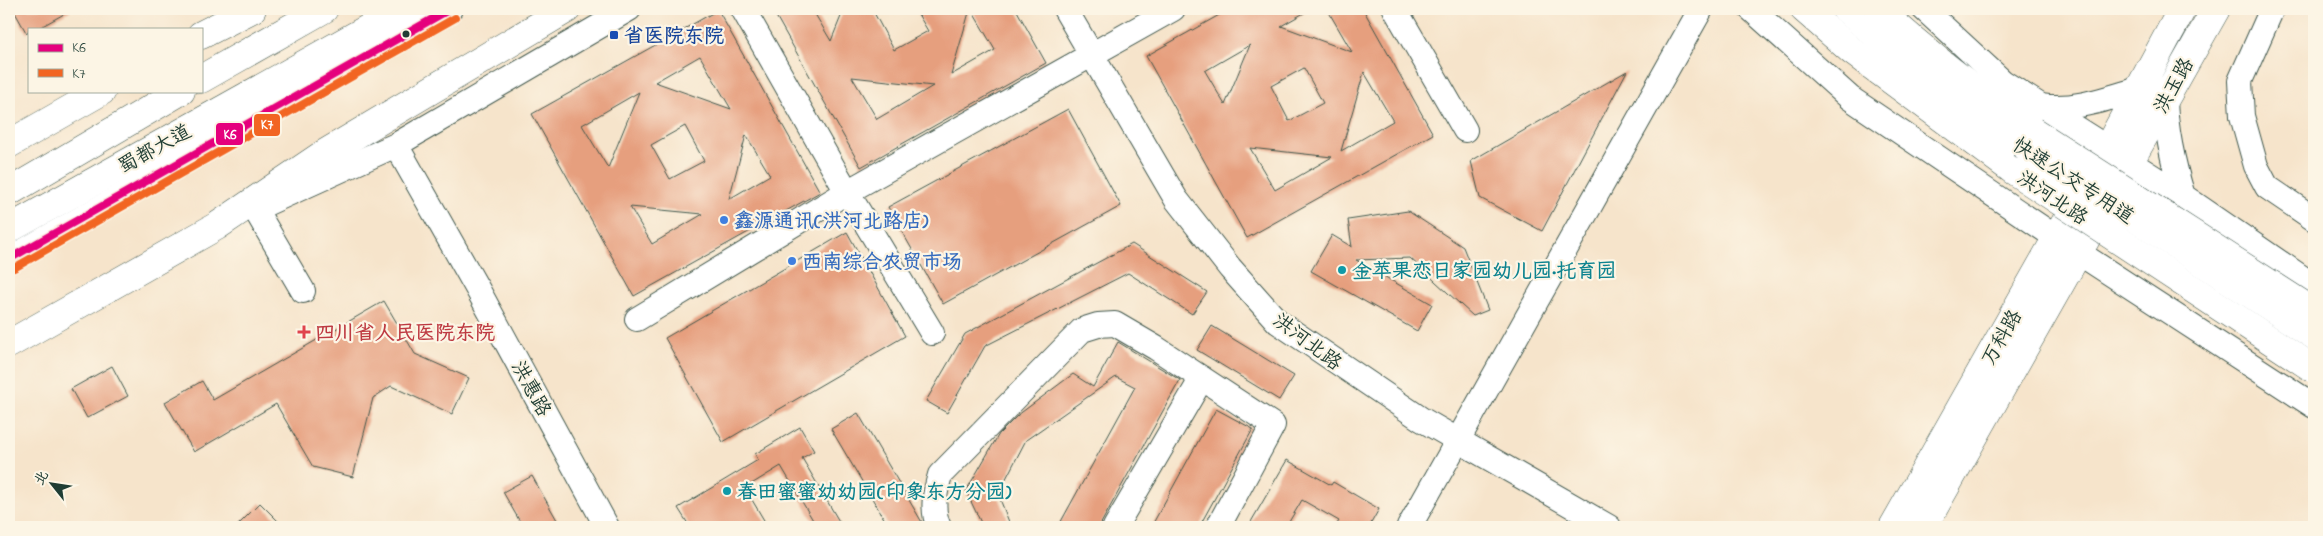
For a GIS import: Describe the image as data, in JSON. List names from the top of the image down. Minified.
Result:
{"streets":{"main road":["洪玉路","蜀都大道","洪河北路","万科路"],"street":["快速公交专用道","洪惠路"]},"crossings":[["洪玉路","万科路"]],"places":{"transit":["省医院东院"],"other":["鑫源通讯(洪河北路店)","西南综合农贸市场","金苹果恋日家园幼儿园·托育园","春田蜜蜜幼幼园(印象东方分园)"],"health":["四川省人民医院东院"]},"lines":["transit line K6","transit line K7"],"legend":["K6","K7"],"north":"top left"}
